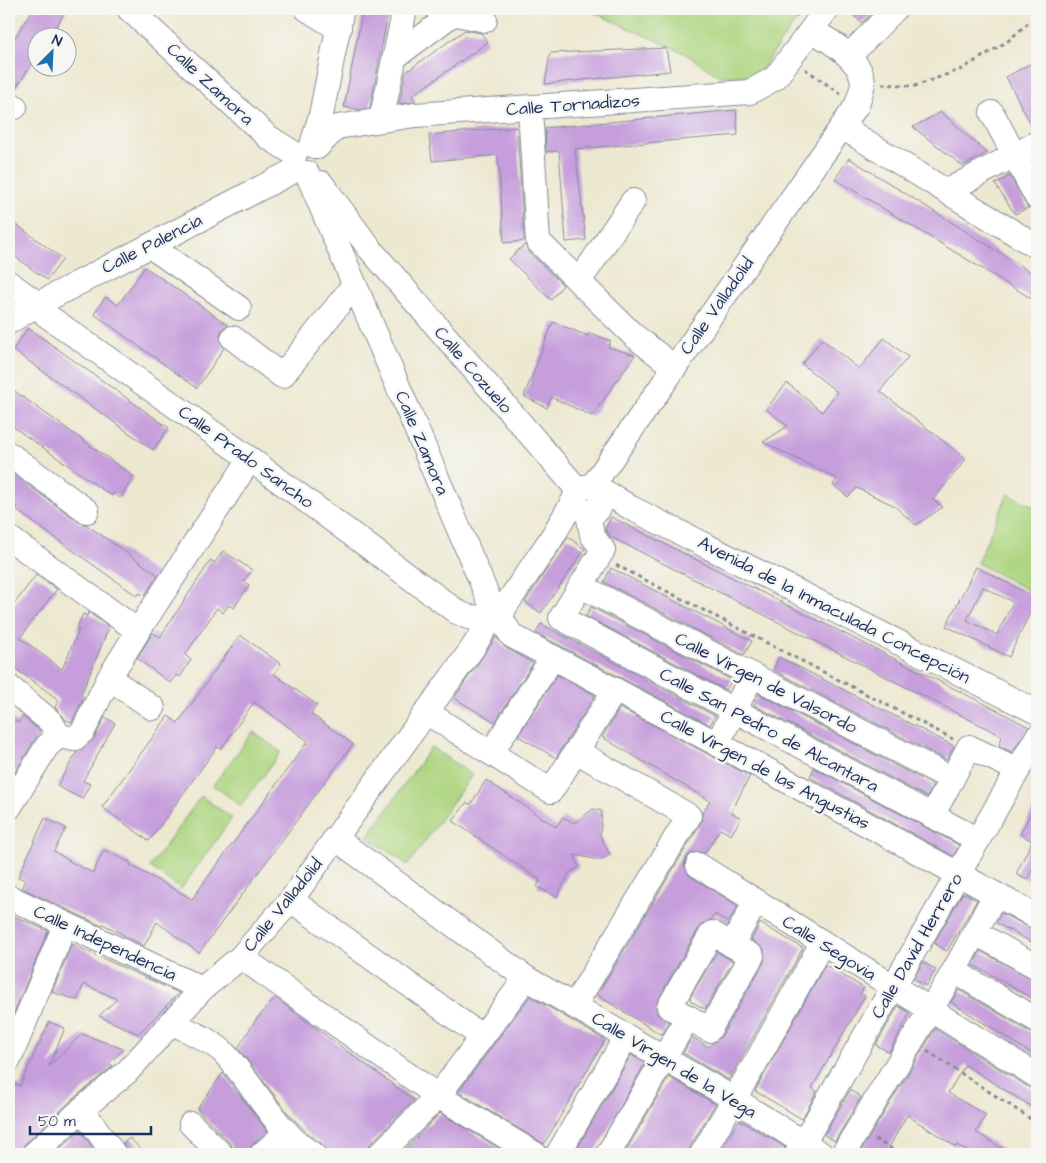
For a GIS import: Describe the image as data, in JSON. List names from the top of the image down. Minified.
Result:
{"streets":{"street":["Calle Zamora","Calle Tornadizos","Calle Palencia","Calle Valladolid","Calle Cozuelo","Calle Prado Sancho","Avenida de la Inmaculada Concepción","Calle Virgen de Valsordo","Calle San Pedro de Alcantara","Calle Virgen de las Angustias","Calle Independencia","Calle David Herrero","Calle Segovia","Calle Virgen de la Vega"]},"crossings":[["Calle Zamora","Calle Tornadizos"],["Calle Zamora","Calle Palencia"],["Calle Zamora","Calle Valladolid"],["Calle Zamora","Calle Cozuelo"],["Calle Zamora","Calle Prado Sancho"],["Calle Zamora","Calle Virgen de las Angustias"],["Calle Tornadizos","Calle Palencia"],["Calle Tornadizos","Calle Valladolid"],["Calle Tornadizos","Calle Cozuelo"],["Calle Palencia","Calle Cozuelo"],["Calle Palencia","Calle Prado Sancho"],["Calle Valladolid","Calle Cozuelo"],["Calle Valladolid","Calle Prado Sancho"],["Calle Valladolid","Avenida de la Inmaculada Concepción"],["Calle Valladolid","Calle Virgen de las Angustias"],["Calle Valladolid","Calle Independencia"],["Calle Valladolid","Calle Virgen de la Vega"],["Calle Cozuelo","Avenida de la Inmaculada Concepción"],["Calle Prado Sancho","Calle Virgen de las Angustias"],["Calle Virgen de Valsordo","Calle San Pedro de Alcantara"],["Calle San Pedro de Alcantara","Calle David Herrero"],["Calle Virgen de las Angustias","Calle David Herrero"],["Calle David Herrero","Calle Segovia"],["Calle David Herrero","Calle Virgen de la Vega"]],"scale_bar":"50 m","north":"top right"}
